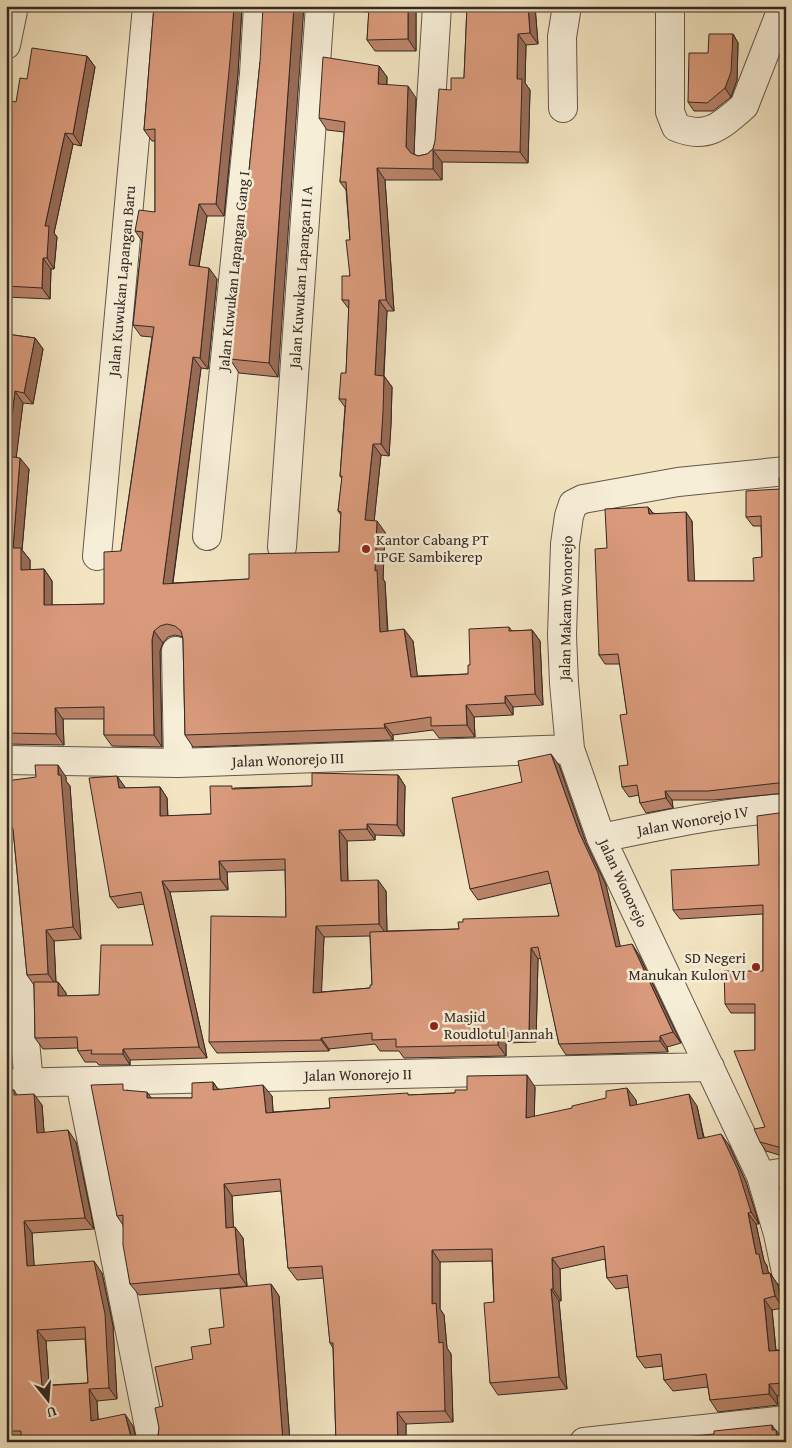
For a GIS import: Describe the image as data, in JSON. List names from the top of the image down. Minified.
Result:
{"streets":{"street":["Jalan Kuwukan Lapangan Gang I","Jalan Kuwukan Lapangan II A","Jalan Kuwukan Lapangan Baru","Jalan Makam Wonorejo","Jalan Wonorejo III","Jalan Wonorejo IV","Jalan Wonorejo","Jalan Wonorejo II"]},"crossings":[["Jalan Makam Wonorejo","Jalan Wonorejo III"],["Jalan Makam Wonorejo","Jalan Wonorejo"],["Jalan Wonorejo III","Jalan Wonorejo"],["Jalan Wonorejo IV","Jalan Wonorejo"],["Jalan Wonorejo","Jalan Wonorejo II"]],"places":["Kantor Cabang PT IPGE Sambikerep","SD Negeri Manukan Kulon VI","Masjid Roudlotul Jannah"],"north":"bottom"}
